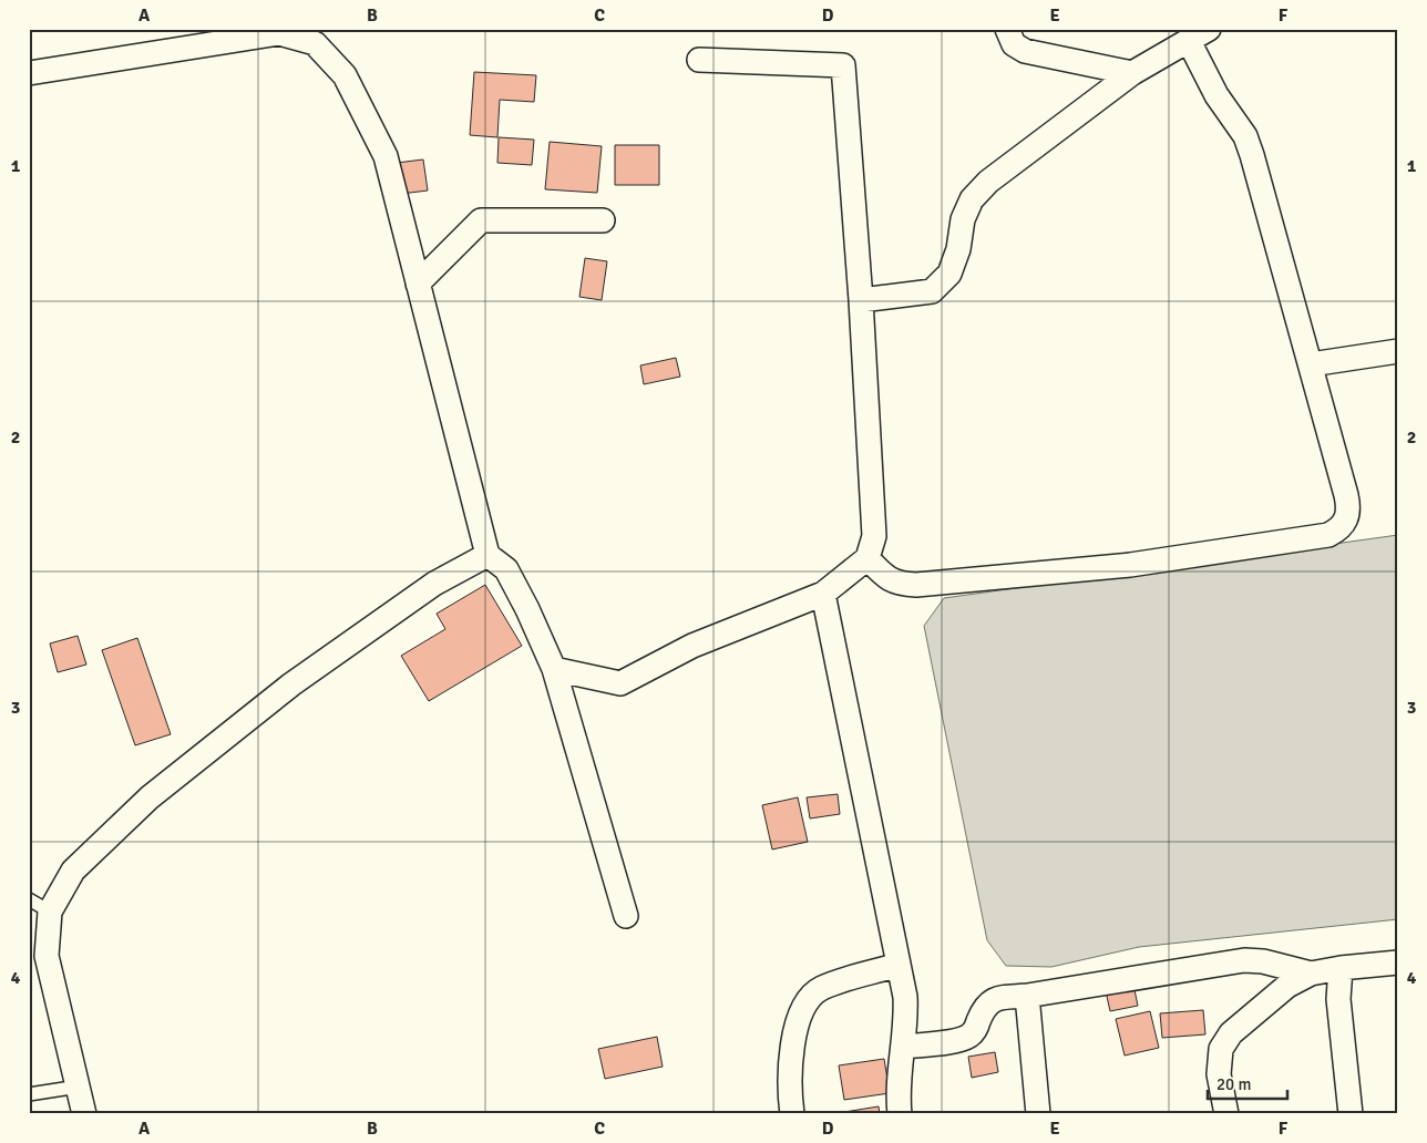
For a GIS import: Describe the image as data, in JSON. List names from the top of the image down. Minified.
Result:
{"scale_bar":"20 m","grid":{"columns":["A","B","C","D","E","F"],"rows":["1","2","3","4"]}}
